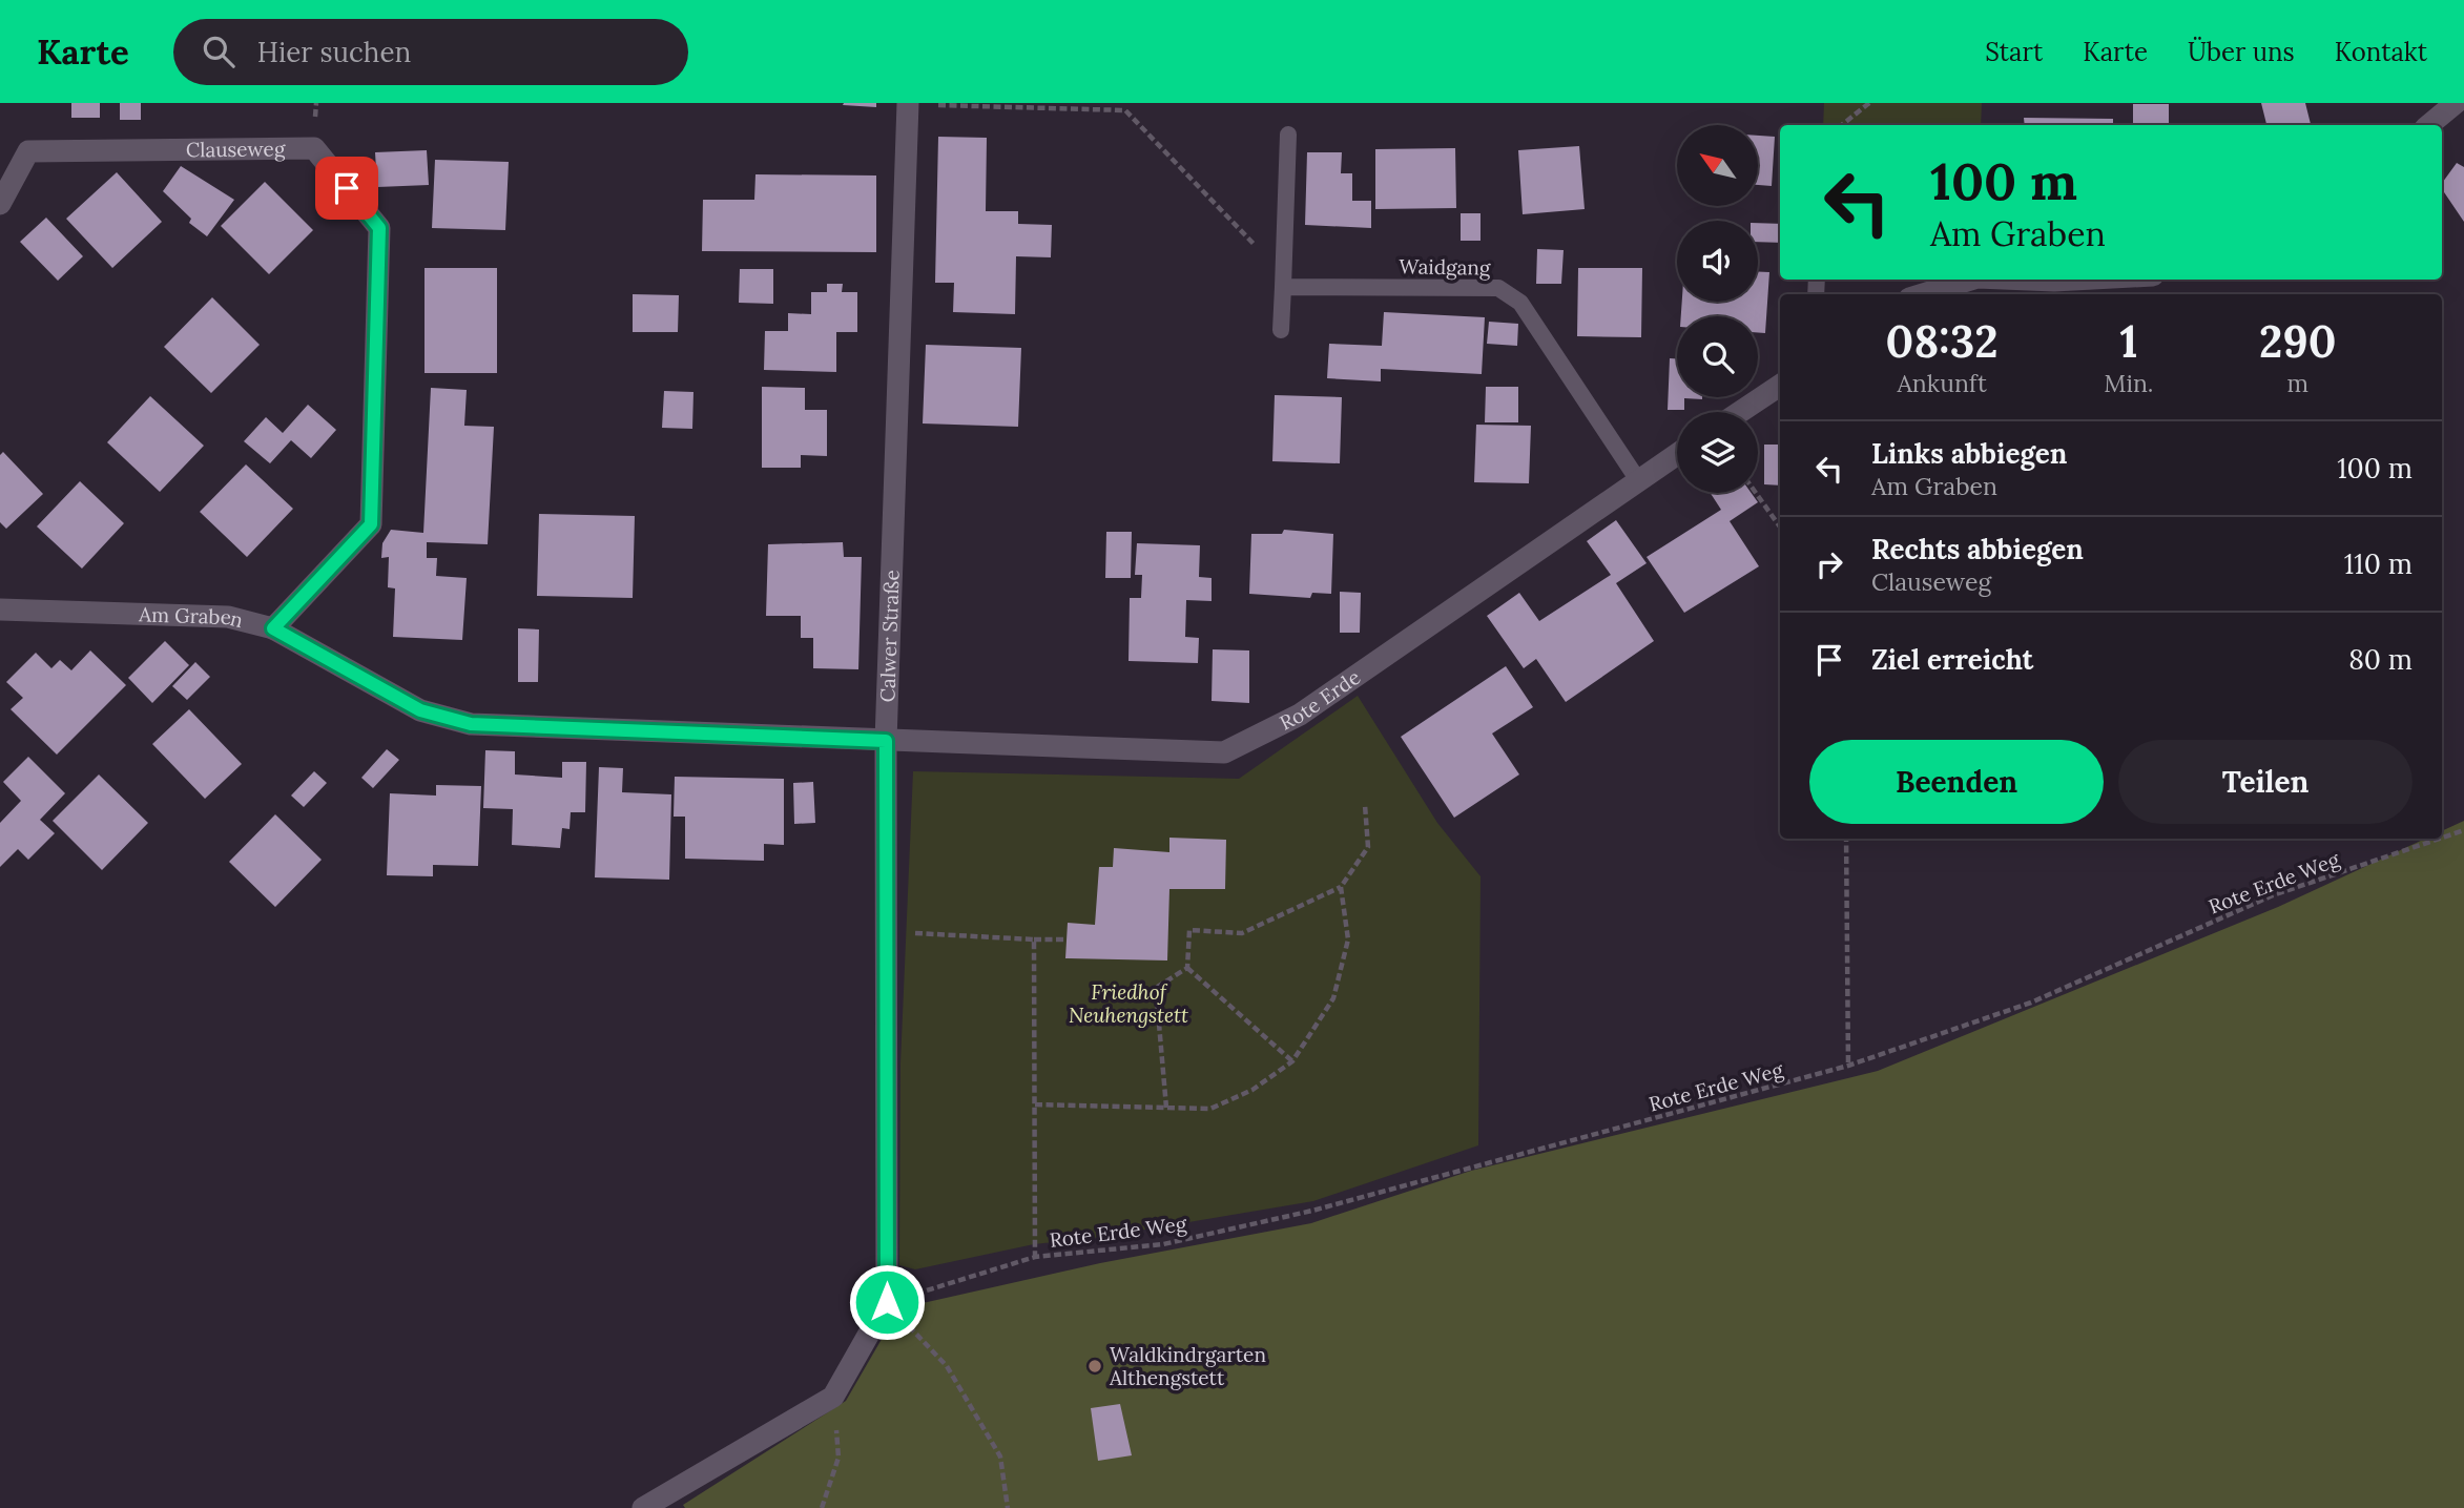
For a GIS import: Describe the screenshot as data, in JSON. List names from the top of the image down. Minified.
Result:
{"streets":{"street":["Clauseweg","Am Graben","Calwer Straße","Rote Erde"],"lane":["Waidgang"],"path":["Rote Erde Weg"]},"crossings":[["Clauseweg","Am Graben"],["Waidgang","Rote Erde"],["Am Graben","Calwer Straße"],["Am Graben","Rote Erde"],["Calwer Straße","Rote Erde"]],"parks":["Friedhof Neuhengstett"],"places":["Waldkindrgarten Althengstett"],"north":"top left","page":{"header":"Karte","search":"Hier suchen","nav":["Start","Karte","Über uns","Kontakt"],"turn":["100 m","Am Graben"],"eta":["08:32","Ankunft","1","Min.","290","m"],"list":[{"name":"Links abbiegen","note":"Am Graben","value":"100 m"},{"name":"Rechts abbiegen","note":"Clauseweg","value":"110 m"},{"name":"Ziel erreicht","value":"80 m"}],"buttons":["Beenden","Teilen"]}}
